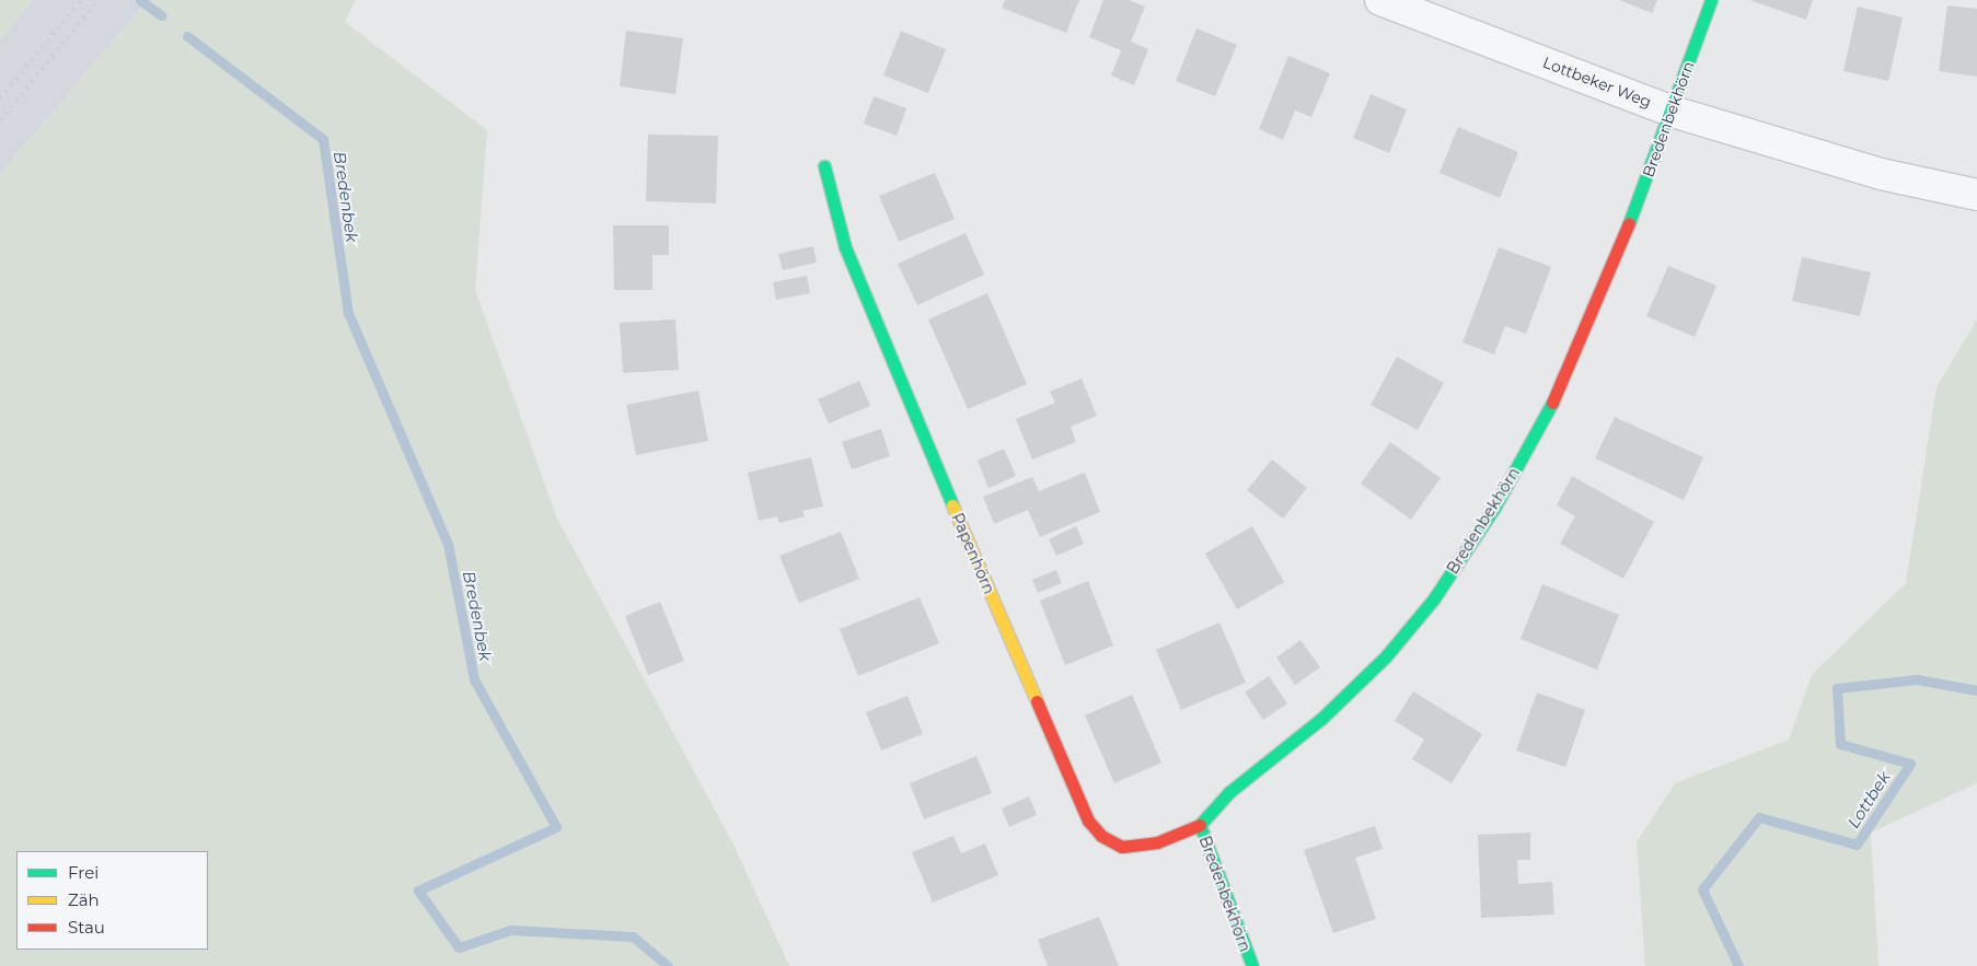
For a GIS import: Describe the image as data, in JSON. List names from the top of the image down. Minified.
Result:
{"streets":{"street":["Lottbeker Weg","Bredenbekhörn","Papenhörn"]},"crossings":[["Lottbeker Weg","Bredenbekhörn"],["Bredenbekhörn","Papenhörn"]],"water":["Bredenbek","Lottbek"],"legend":["Frei","Zäh","Stau"]}
